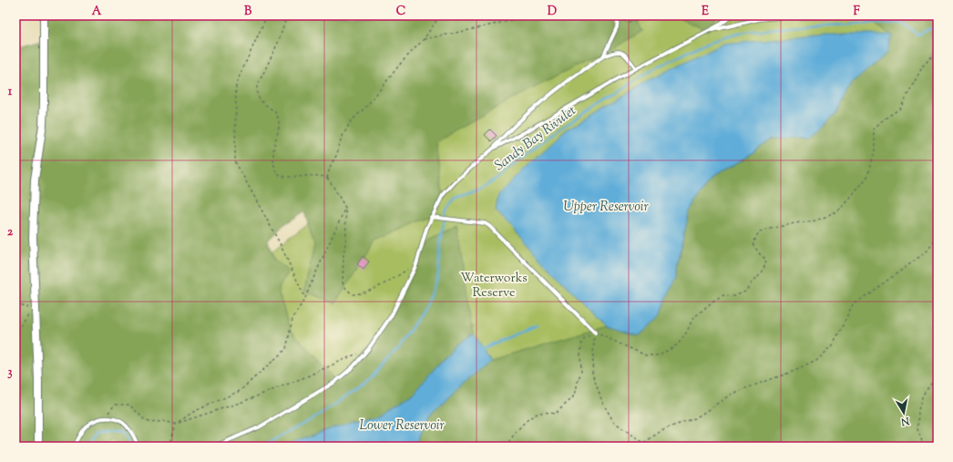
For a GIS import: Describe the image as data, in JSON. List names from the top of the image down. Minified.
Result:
{"water":["Sandy Bay Rivulet","Upper Reservoir","Lower Reservoir"],"parks":["Waterworks Reserve"],"north":"bottom","grid":{"columns":["A","B","C","D","E","F"],"rows":["1","2","3"]}}
